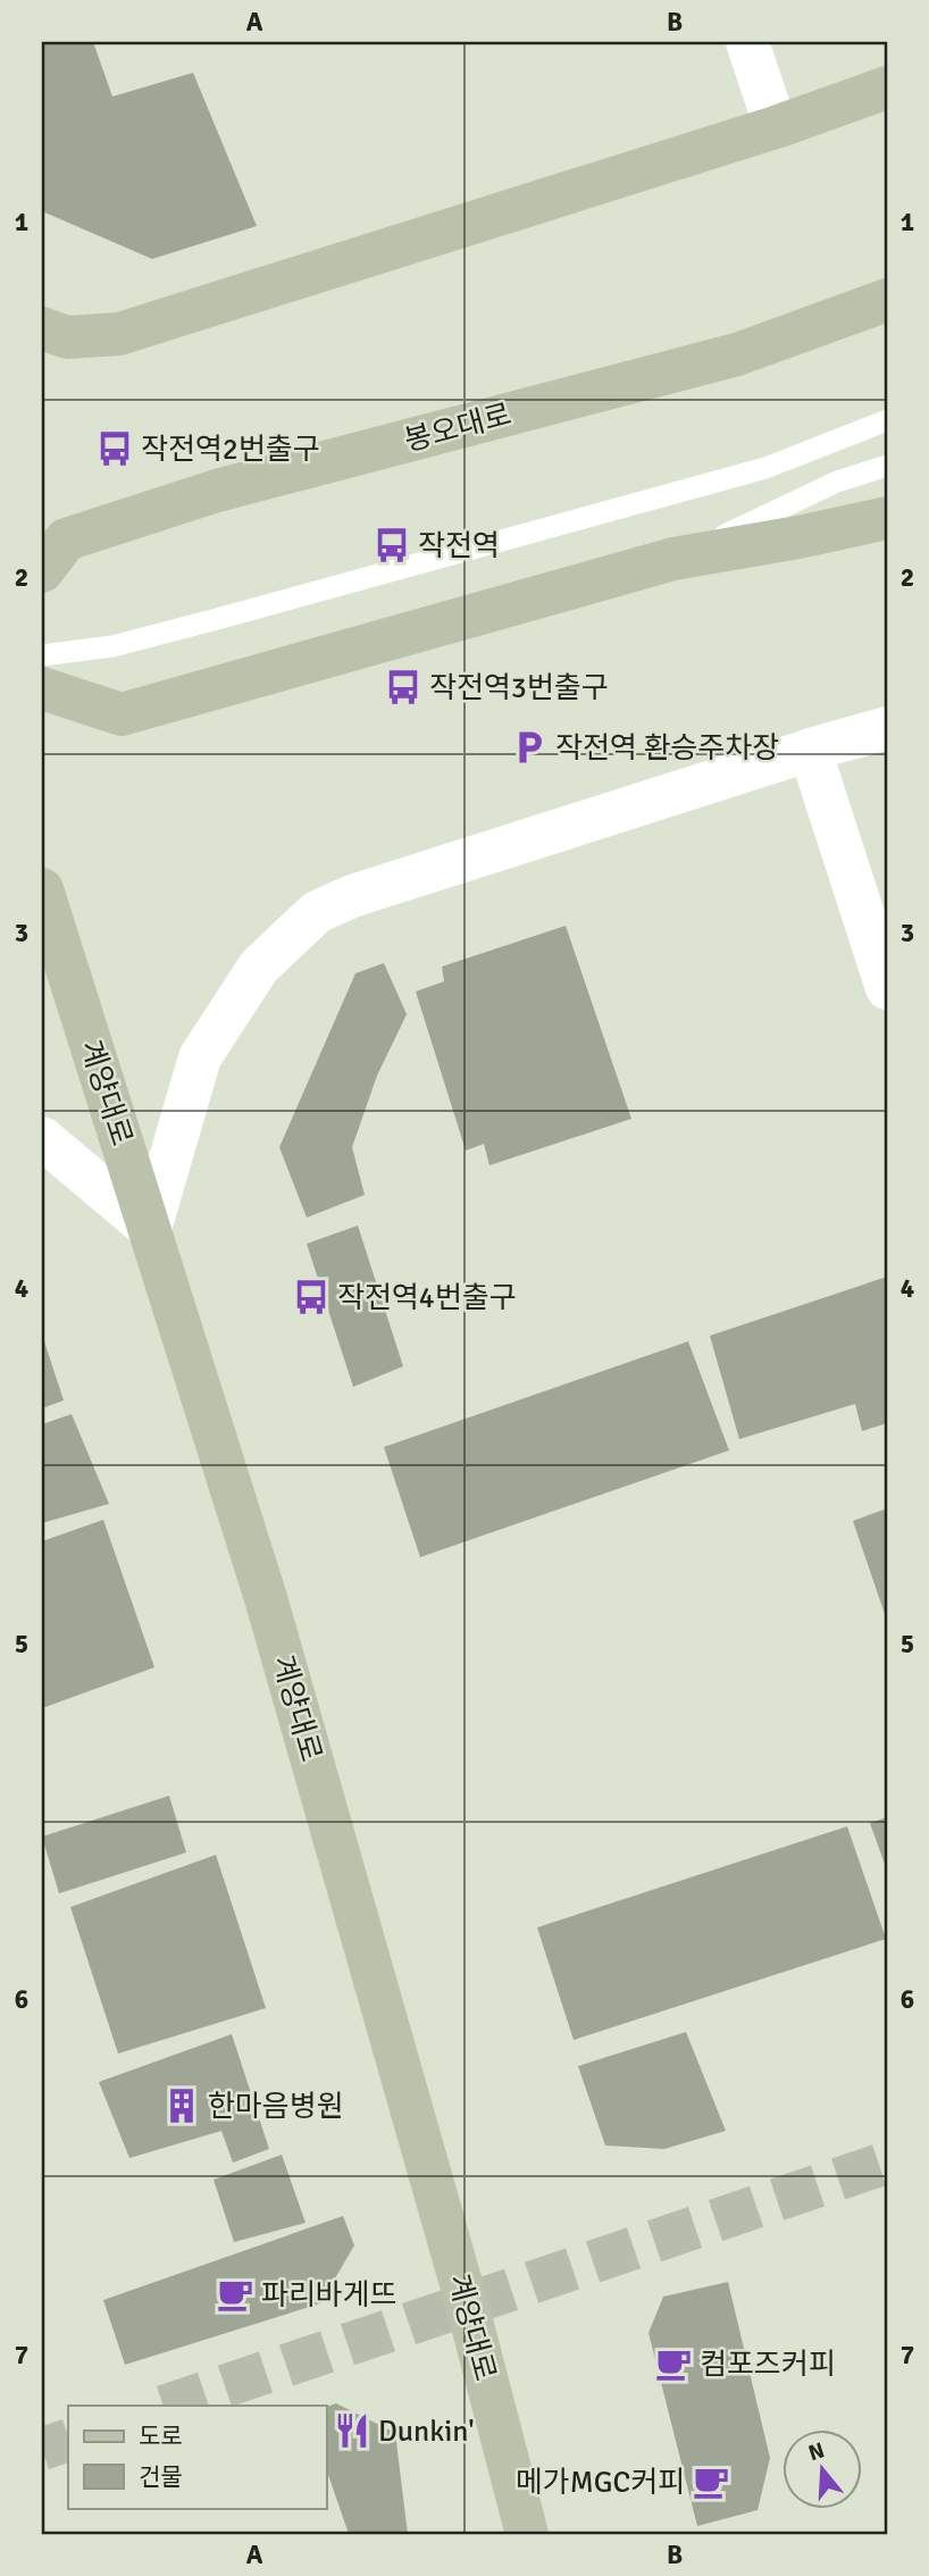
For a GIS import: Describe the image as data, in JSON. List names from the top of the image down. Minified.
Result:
{"streets":{"main road":["봉오대로","계양대로"]},"places":{"bus stop":["작전역2번출구","작전역","작전역3번출구","작전역4번출구"],"parking":["작전역 환승주차장"],"building":["한마음병원"],"cafe":["파리바게뜨","컴포즈커피","메가MGC커피"],"restaurant":["Dunkin'"]},"legend":["도로","건물"],"north":"top","grid":{"columns":["A","B"],"rows":["1","2","3","4","5","6","7"]}}
